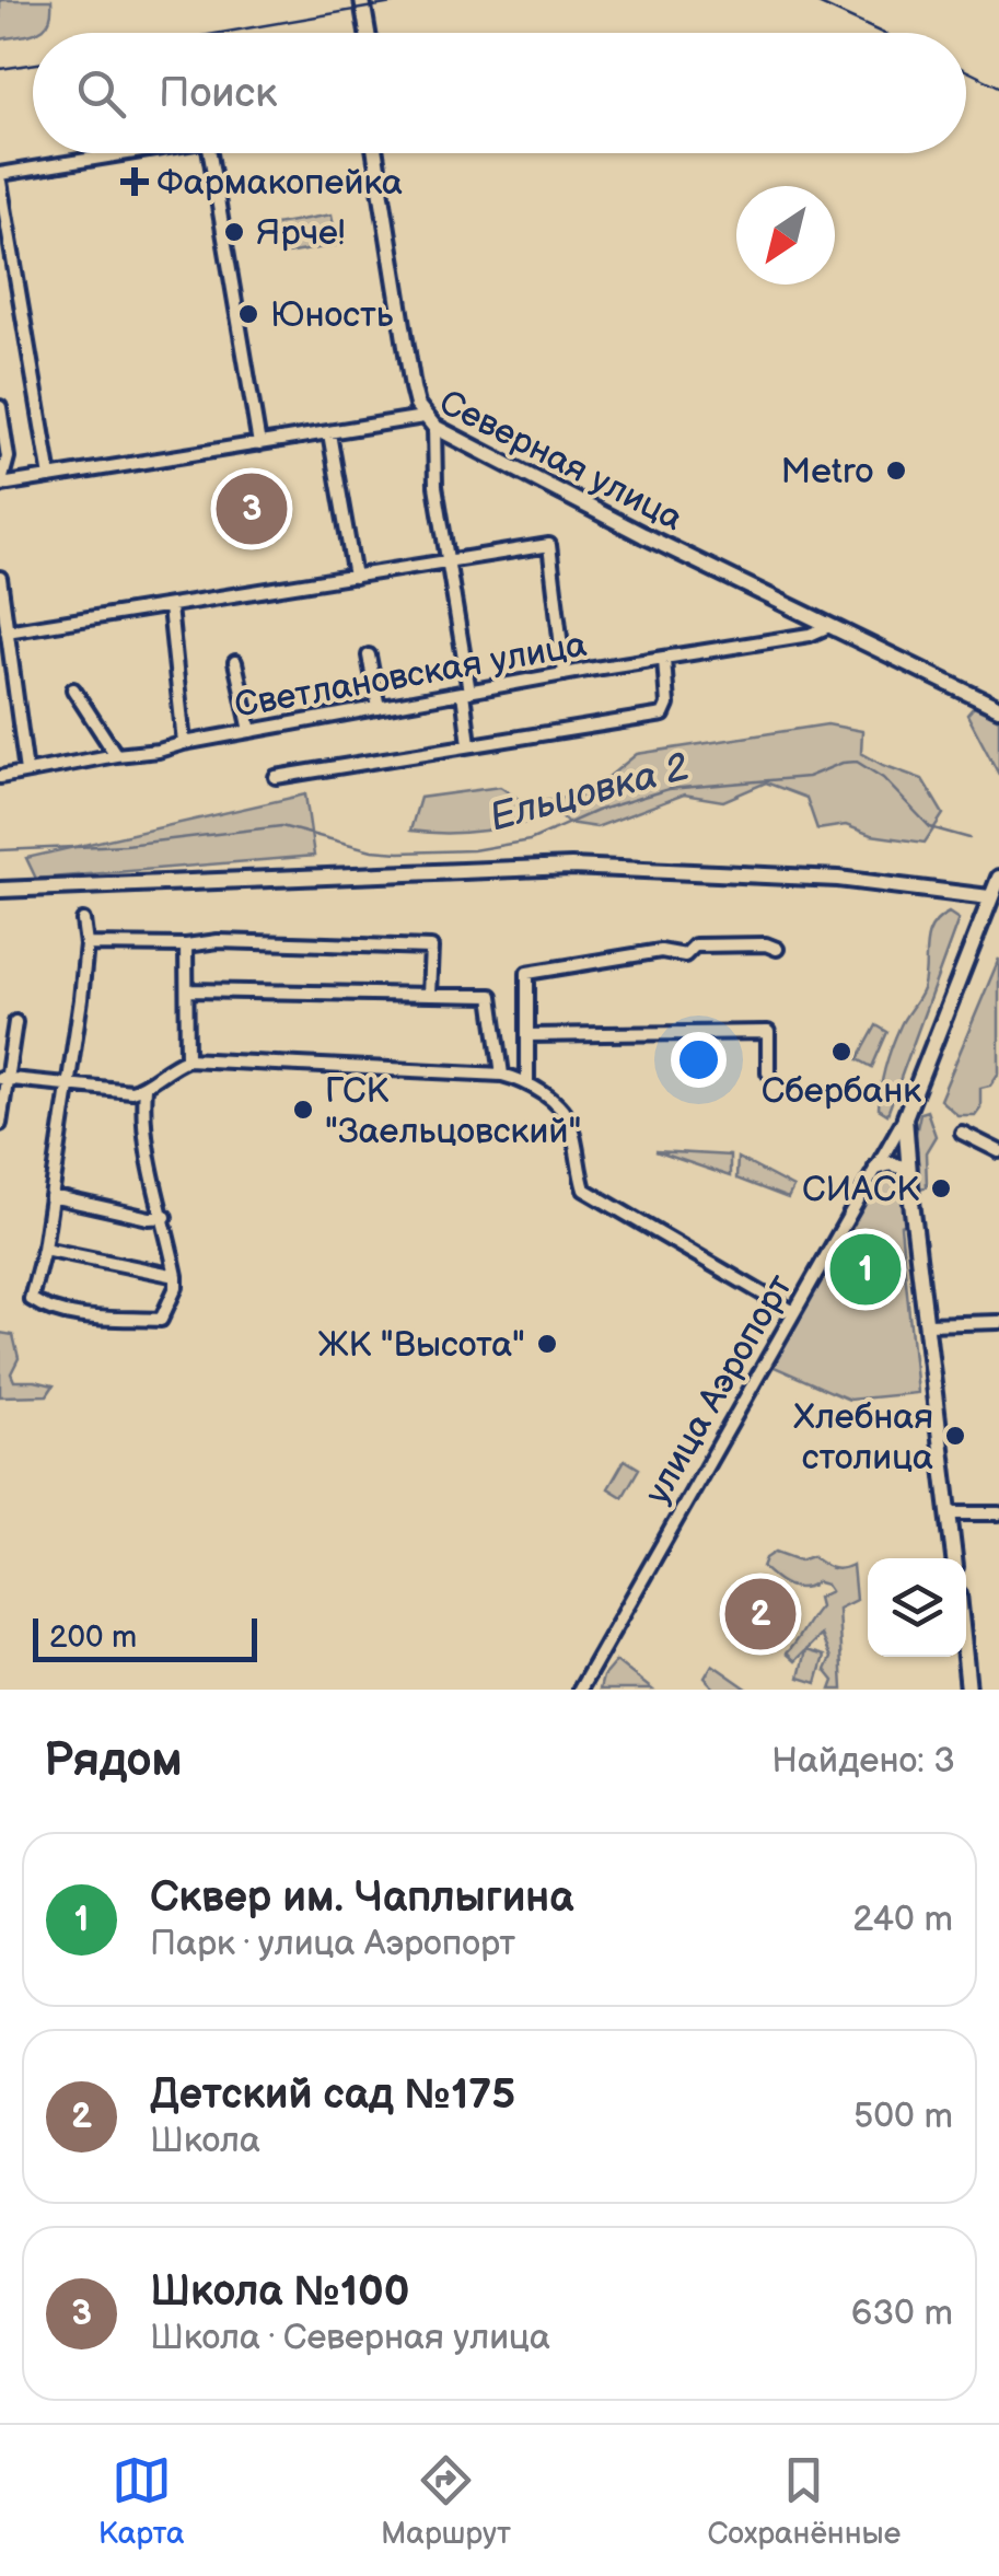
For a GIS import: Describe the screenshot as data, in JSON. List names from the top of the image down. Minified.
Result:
{"streets":{"main road":["Северная улица"],"street":["Светлановская улица","улица Аэропорт"]},"crossings":[["Северная улица","Светлановская улица"]],"water":["Ельцовка 2"],"places":{"health":["Фармакопейка"],"other":["Ярче!","Юность","Metro","Сбербанк","ГСК \"Заельцовский\"","СИАСК","ЖК \"Высота\"","Хлебная столица"]},"scale_bar":"200 m","north":"bottom left","page":{"search":"Поиск","pins":["3","1","2"],"scale":"200 m","heading":["Рядом","Найдено: 3"],"list":[{"mark":"1","name":"Сквер им. Чаплыгина","note":"Парк · улица Аэропорт","value":"240 m"},{"mark":"2","name":"Детский сад №175","note":"Школа","value":"500 m"},{"mark":"3","name":"Школа №100","note":"Школа · Северная улица","value":"630 m"}],"nav":["Карта","Маршрут","Сохранённые"]}}
